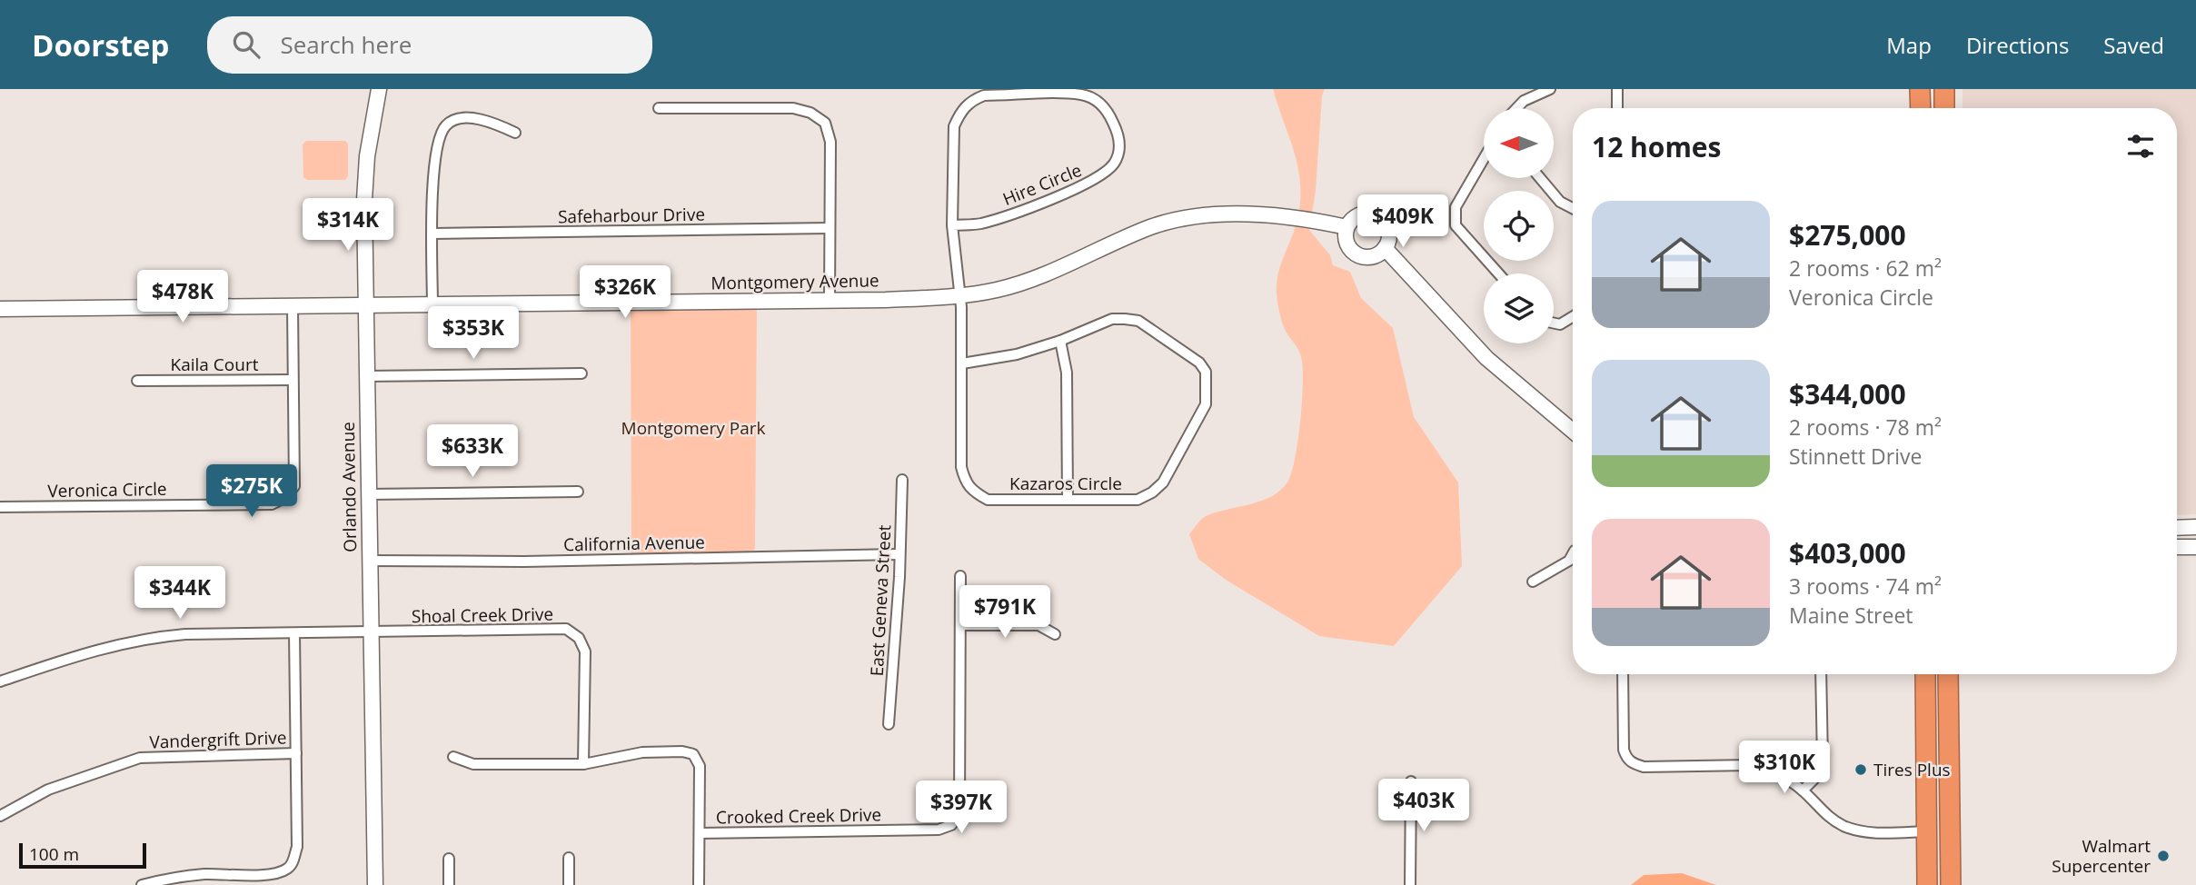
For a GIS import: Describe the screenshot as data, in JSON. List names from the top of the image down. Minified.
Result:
{"streets":{"street":["Hire Circle","Safeharbour Drive","Montgomery Avenue","Kaila Court","Kazaros Circle","Orlando Avenue","Veronica Circle","California Avenue","East Geneva Street","Shoal Creek Drive","Vandergrift Drive","Crooked Creek Drive"]},"crossings":[["Hire Circle","Montgomery Avenue"],["Hire Circle","Kazaros Circle"],["Montgomery Avenue","Kazaros Circle"],["Montgomery Avenue","Orlando Avenue"],["Montgomery Avenue","Veronica Circle"],["Kaila Court","Veronica Circle"],["Orlando Avenue","California Avenue"],["Orlando Avenue","Shoal Creek Drive"],["California Avenue","East Geneva Street"]],"parks":["Montgomery Park"],"places":["Tires Plus","Walmart Supercenter"],"scale_bar":"100 m","north":"left","page":{"header":"Doorstep","search":"Search here","nav":["Map","Directions","Saved"],"heading":"12 homes","list":[{"name":"$275,000","note":"2 rooms · 62 m² · Veronica Circle"},{"name":"$344,000","note":"2 rooms · 78 m² · Stinnett Drive"},{"name":"$403,000","note":"3 rooms · 74 m² · Maine Street"}],"price":["$409K","$314K","$326K","$478K","$353K","$633K","$275K","$344K","$791K","$310K","$403K","$397K"],"scale":"100 m"}}
